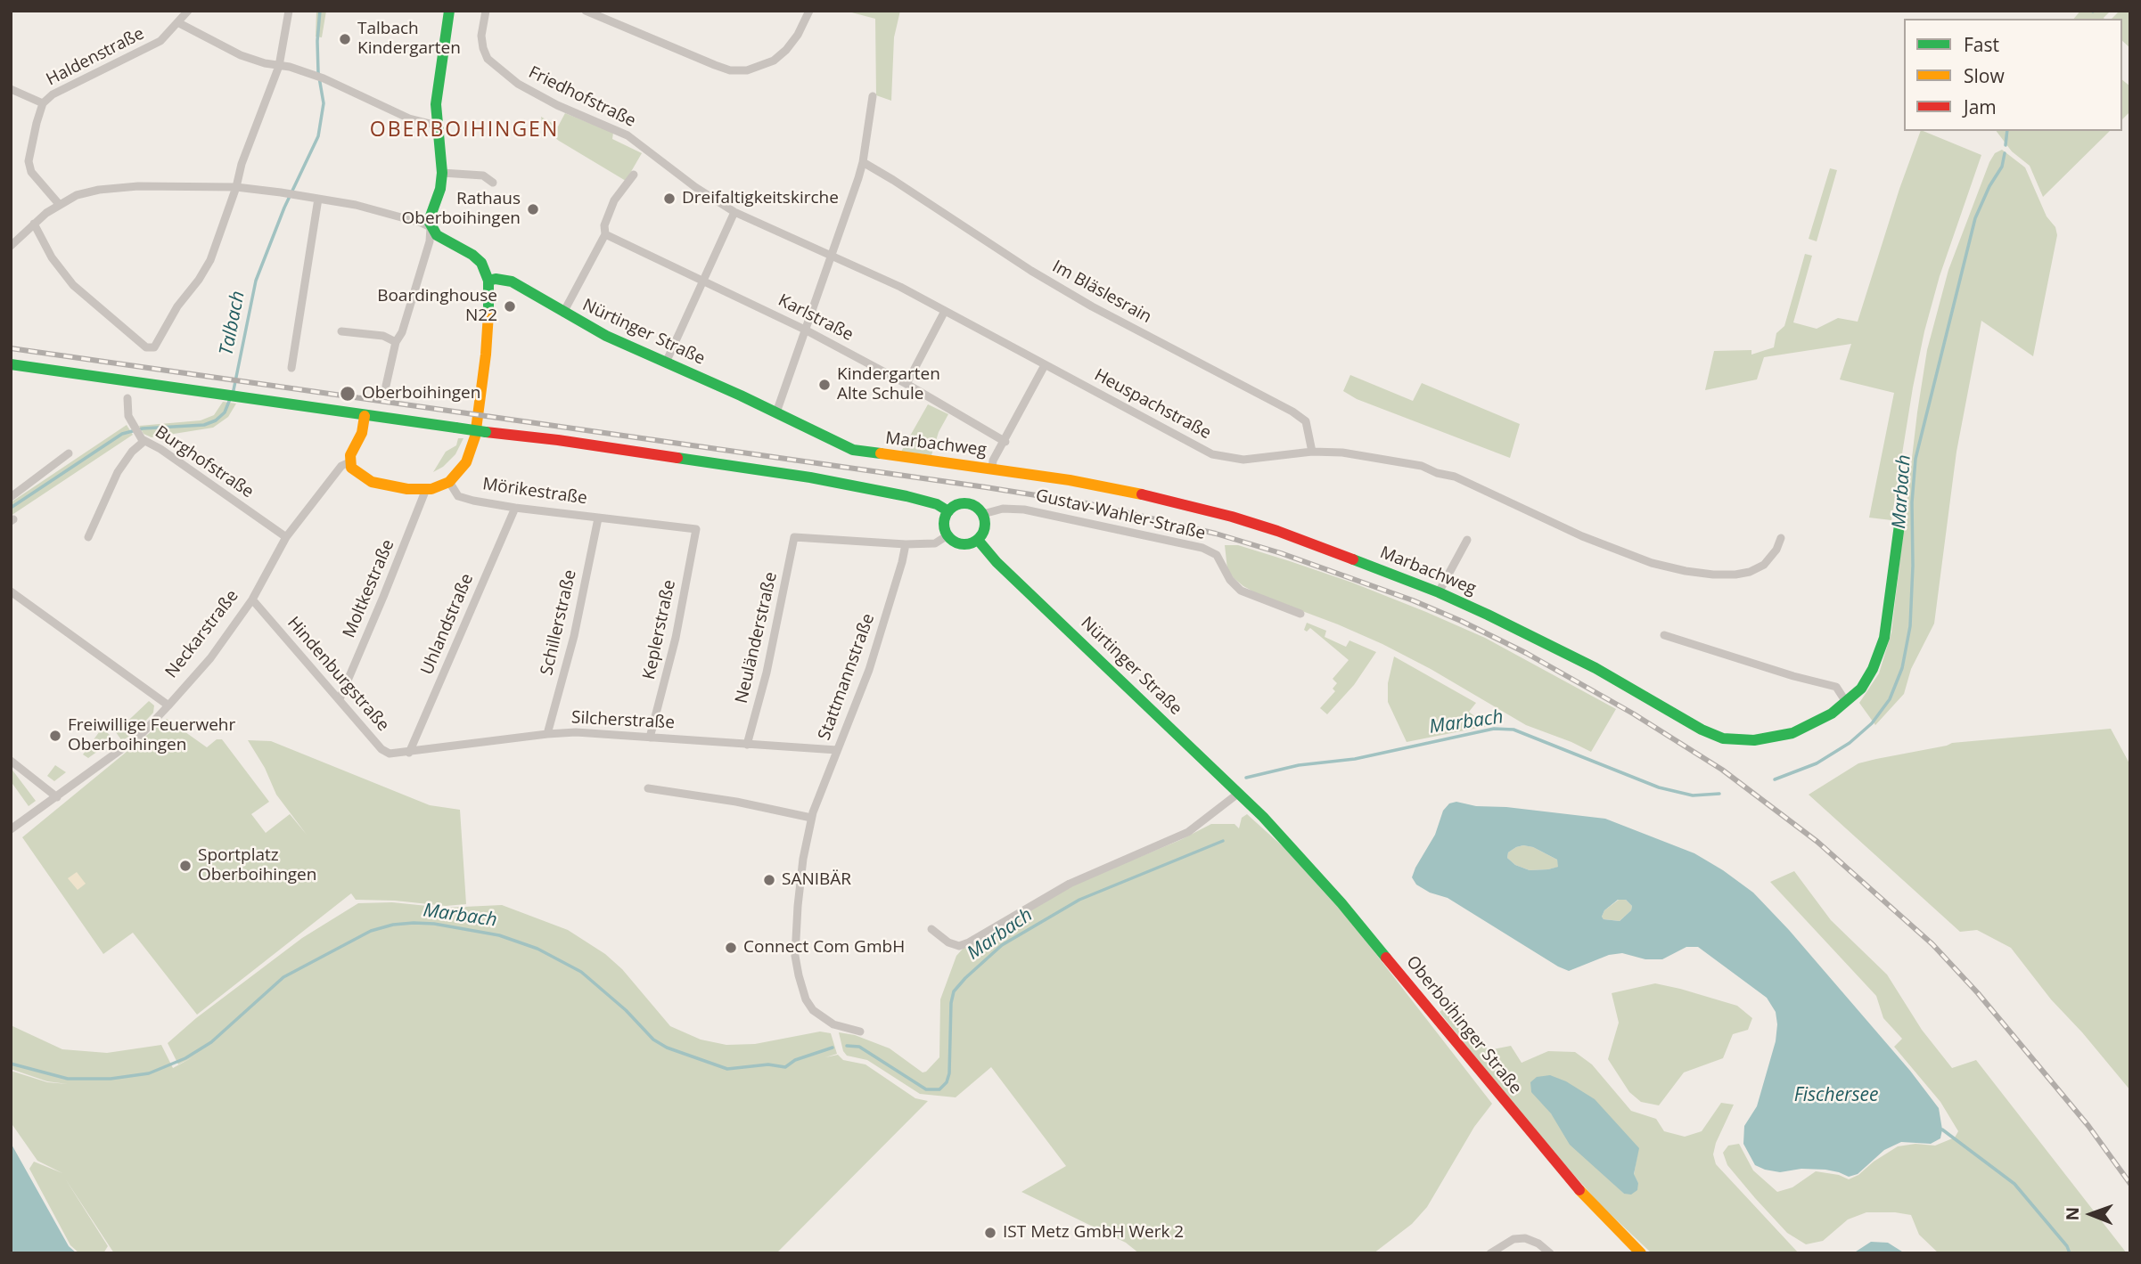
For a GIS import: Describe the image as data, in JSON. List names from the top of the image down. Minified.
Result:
{"streets":{"street":["Haldenstraße","Friedhofstraße","Im Bläslesrain","Karlstraße","Nürtinger Straße","Heuspachstraße","Marbachweg","Burghofstraße","Mörikestraße","Gustav-Wahler-Straße","Moltkestraße","Schillerstraße","Uhlandstraße","Keplerstraße","Neckarstraße","Neuländerstraße","Hindenburgstraße","Stattmannstraße","Silcherstraße","Oberboihinger Straße"]},"crossings":[["Friedhofstraße","Heuspachstraße"],["Im Bläslesrain","Heuspachstraße"],["Nürtinger Straße","Marbachweg"],["Nürtinger Straße","Gustav-Wahler-Straße"],["Nürtinger Straße","Oberboihinger Straße"],["Burghofstraße","Neckarstraße"],["Mörikestraße","Schillerstraße"],["Mörikestraße","Uhlandstraße"],["Mörikestraße","Keplerstraße"],["Moltkestraße","Hindenburgstraße"],["Schillerstraße","Silcherstraße"],["Uhlandstraße","Hindenburgstraße"],["Uhlandstraße","Silcherstraße"],["Keplerstraße","Silcherstraße"],["Neckarstraße","Hindenburgstraße"],["Neuländerstraße","Stattmannstraße"],["Neuländerstraße","Silcherstraße"],["Hindenburgstraße","Silcherstraße"],["Stattmannstraße","Silcherstraße"]],"districts":["OBERBOIHINGEN"],"water":["Talbach","Marbach","Fischersee"],"places":["Talbach Kindergarten","Dreifaltigkeitskirche","Rathaus Oberboihingen","Boardinghouse N22","Kindergarten Alte Schule","Oberboihingen","Freiwillige Feuerwehr Oberboihingen","Sportplatz Oberboihingen","SANIBÄR","Connect Com GmbH","IST Metz GmbH Werk 2"],"legend":["Fast","Slow","Jam"],"north":"left"}
